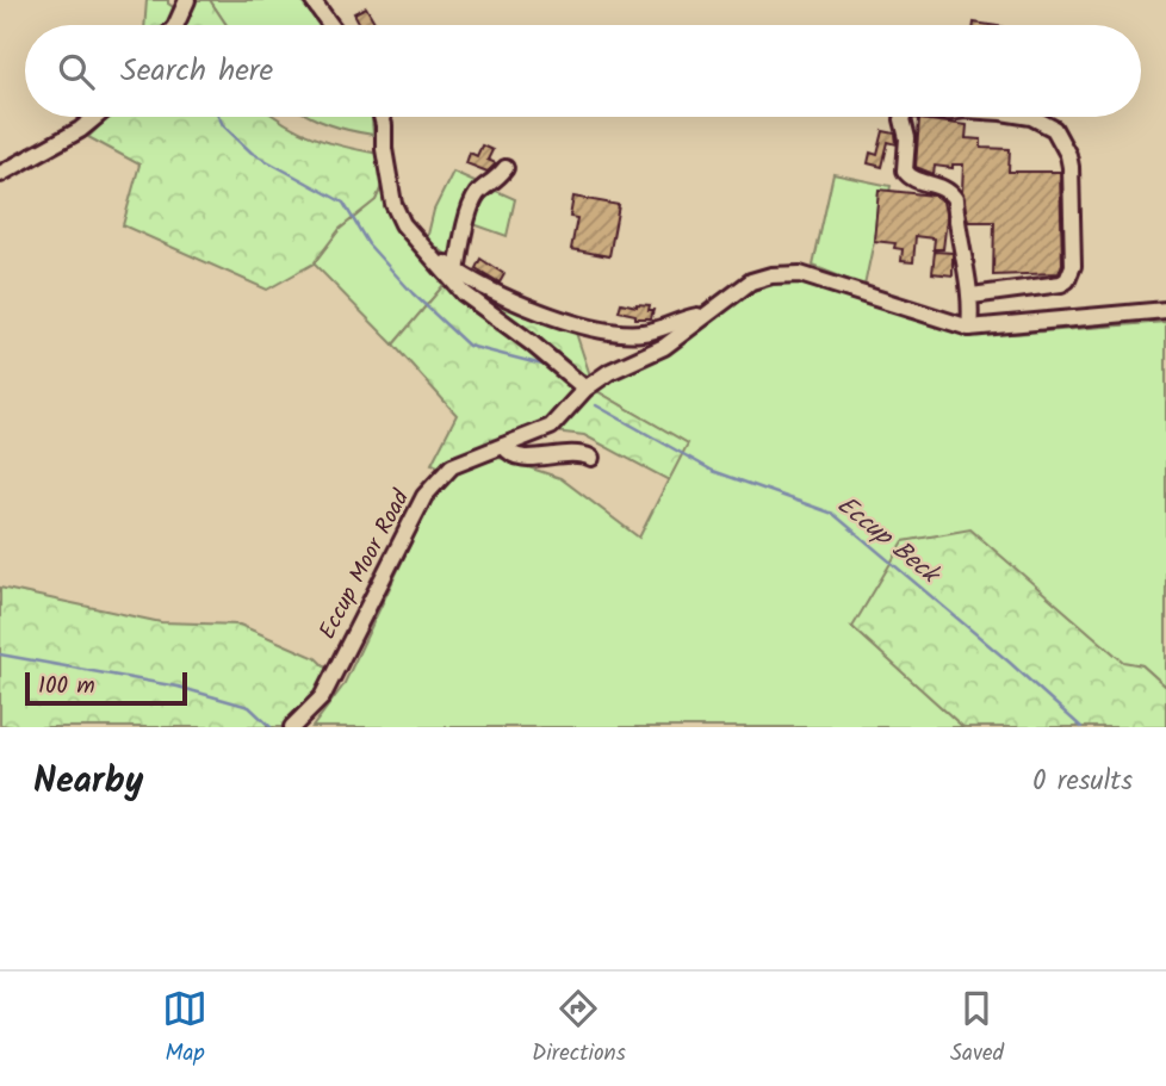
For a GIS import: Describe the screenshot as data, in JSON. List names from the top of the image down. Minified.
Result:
{"streets":{"street":["Eccup Moor Road"]},"water":["Eccup Beck"],"scale_bar":"100 m","page":{"search":"Search here","scale":"100 m","heading":["Nearby","0 results"],"nav":["Map","Directions","Saved"]}}
